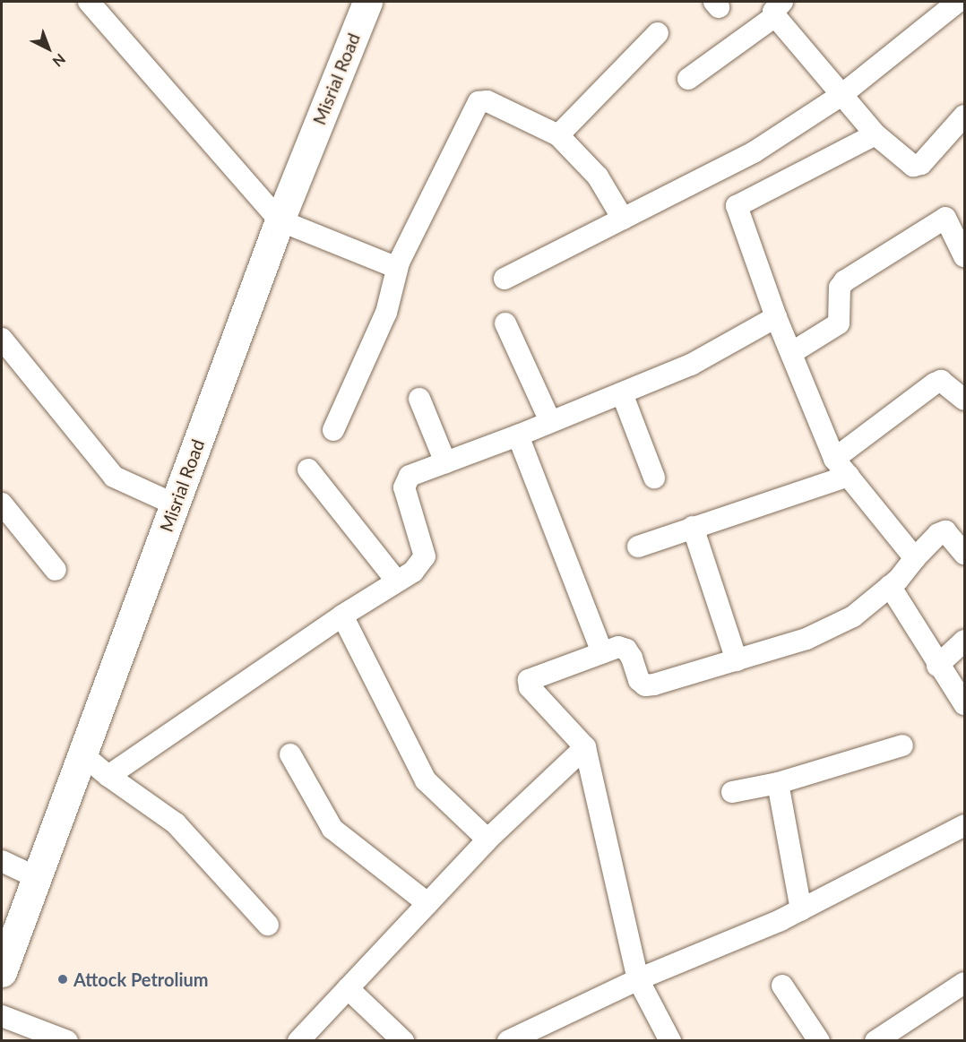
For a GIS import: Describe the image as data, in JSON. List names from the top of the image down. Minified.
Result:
{"streets":{"main road":["Misrial Road"]},"places":["Attock Petrolium"],"north":"bottom right"}
